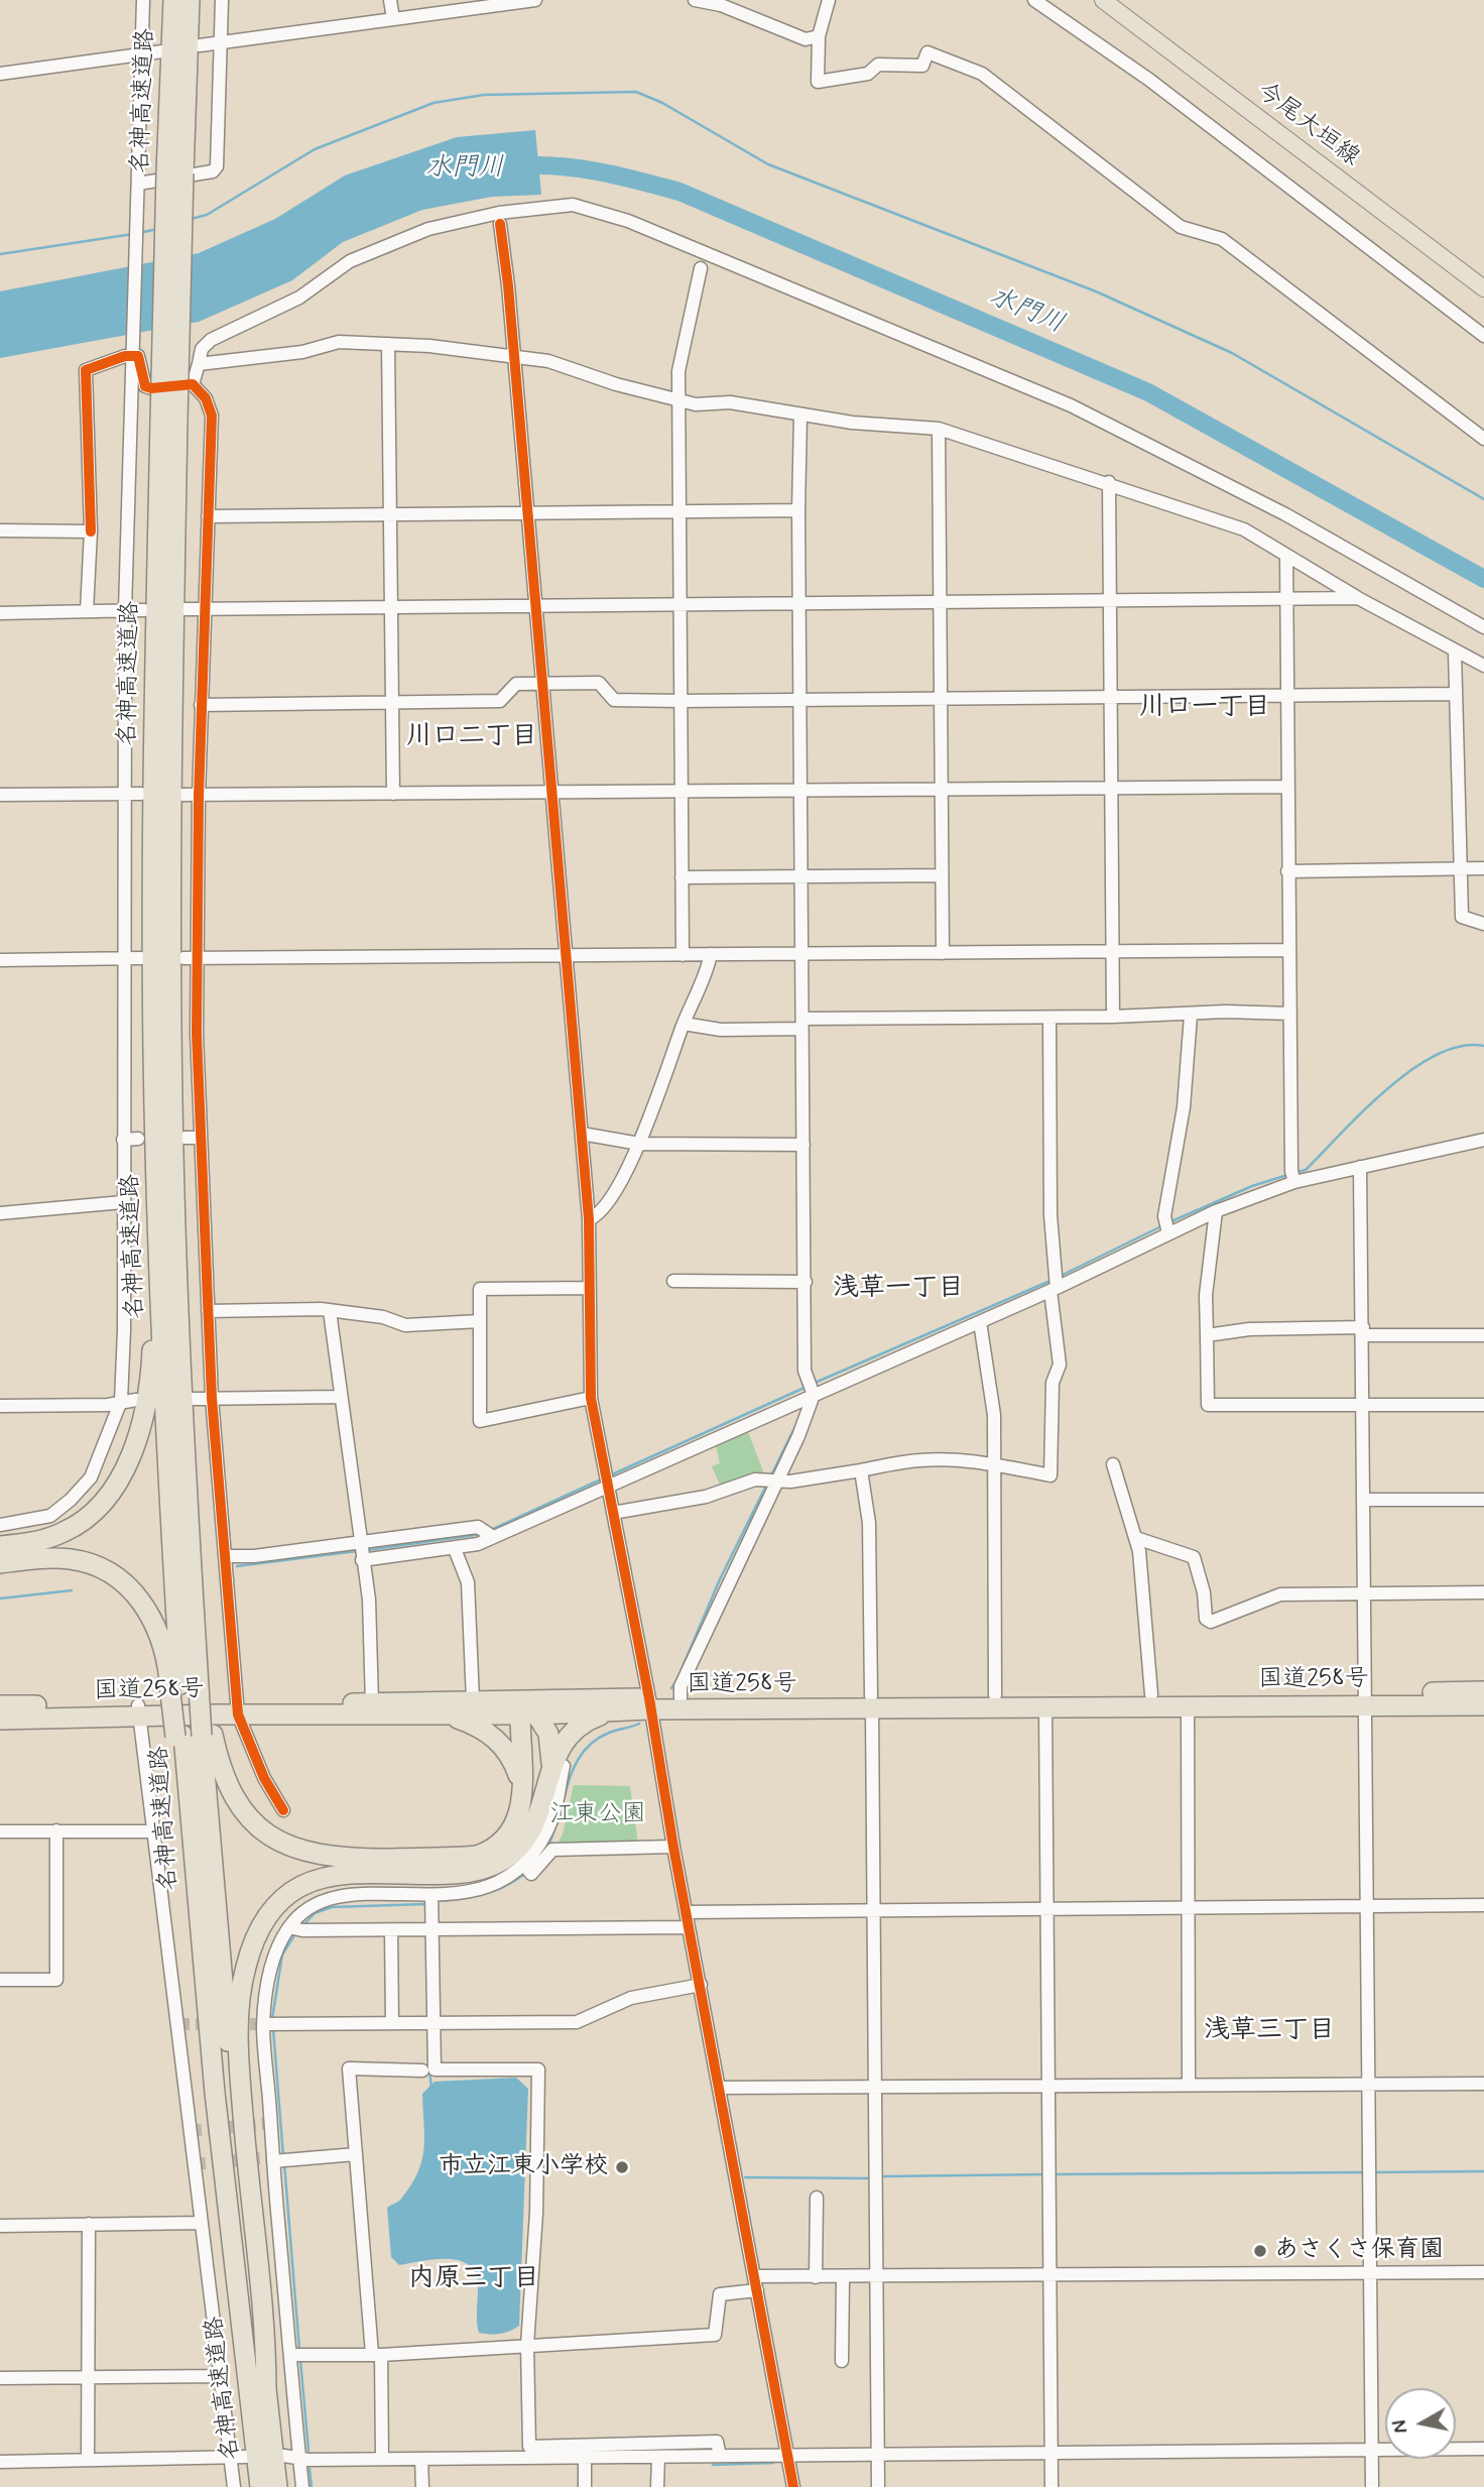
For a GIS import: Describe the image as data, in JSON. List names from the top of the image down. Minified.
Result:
{"streets":{"highway":["名神高速道路","国道258号"],"main road":["今尾大垣線"]},"districts":["川口一丁目","川口二丁目","浅草一丁目","浅草三丁目","内原三丁目"],"water":["水門川"],"parks":["江東公園"],"places":["市立江東小学校","あさくさ保育園"],"north":"left"}
